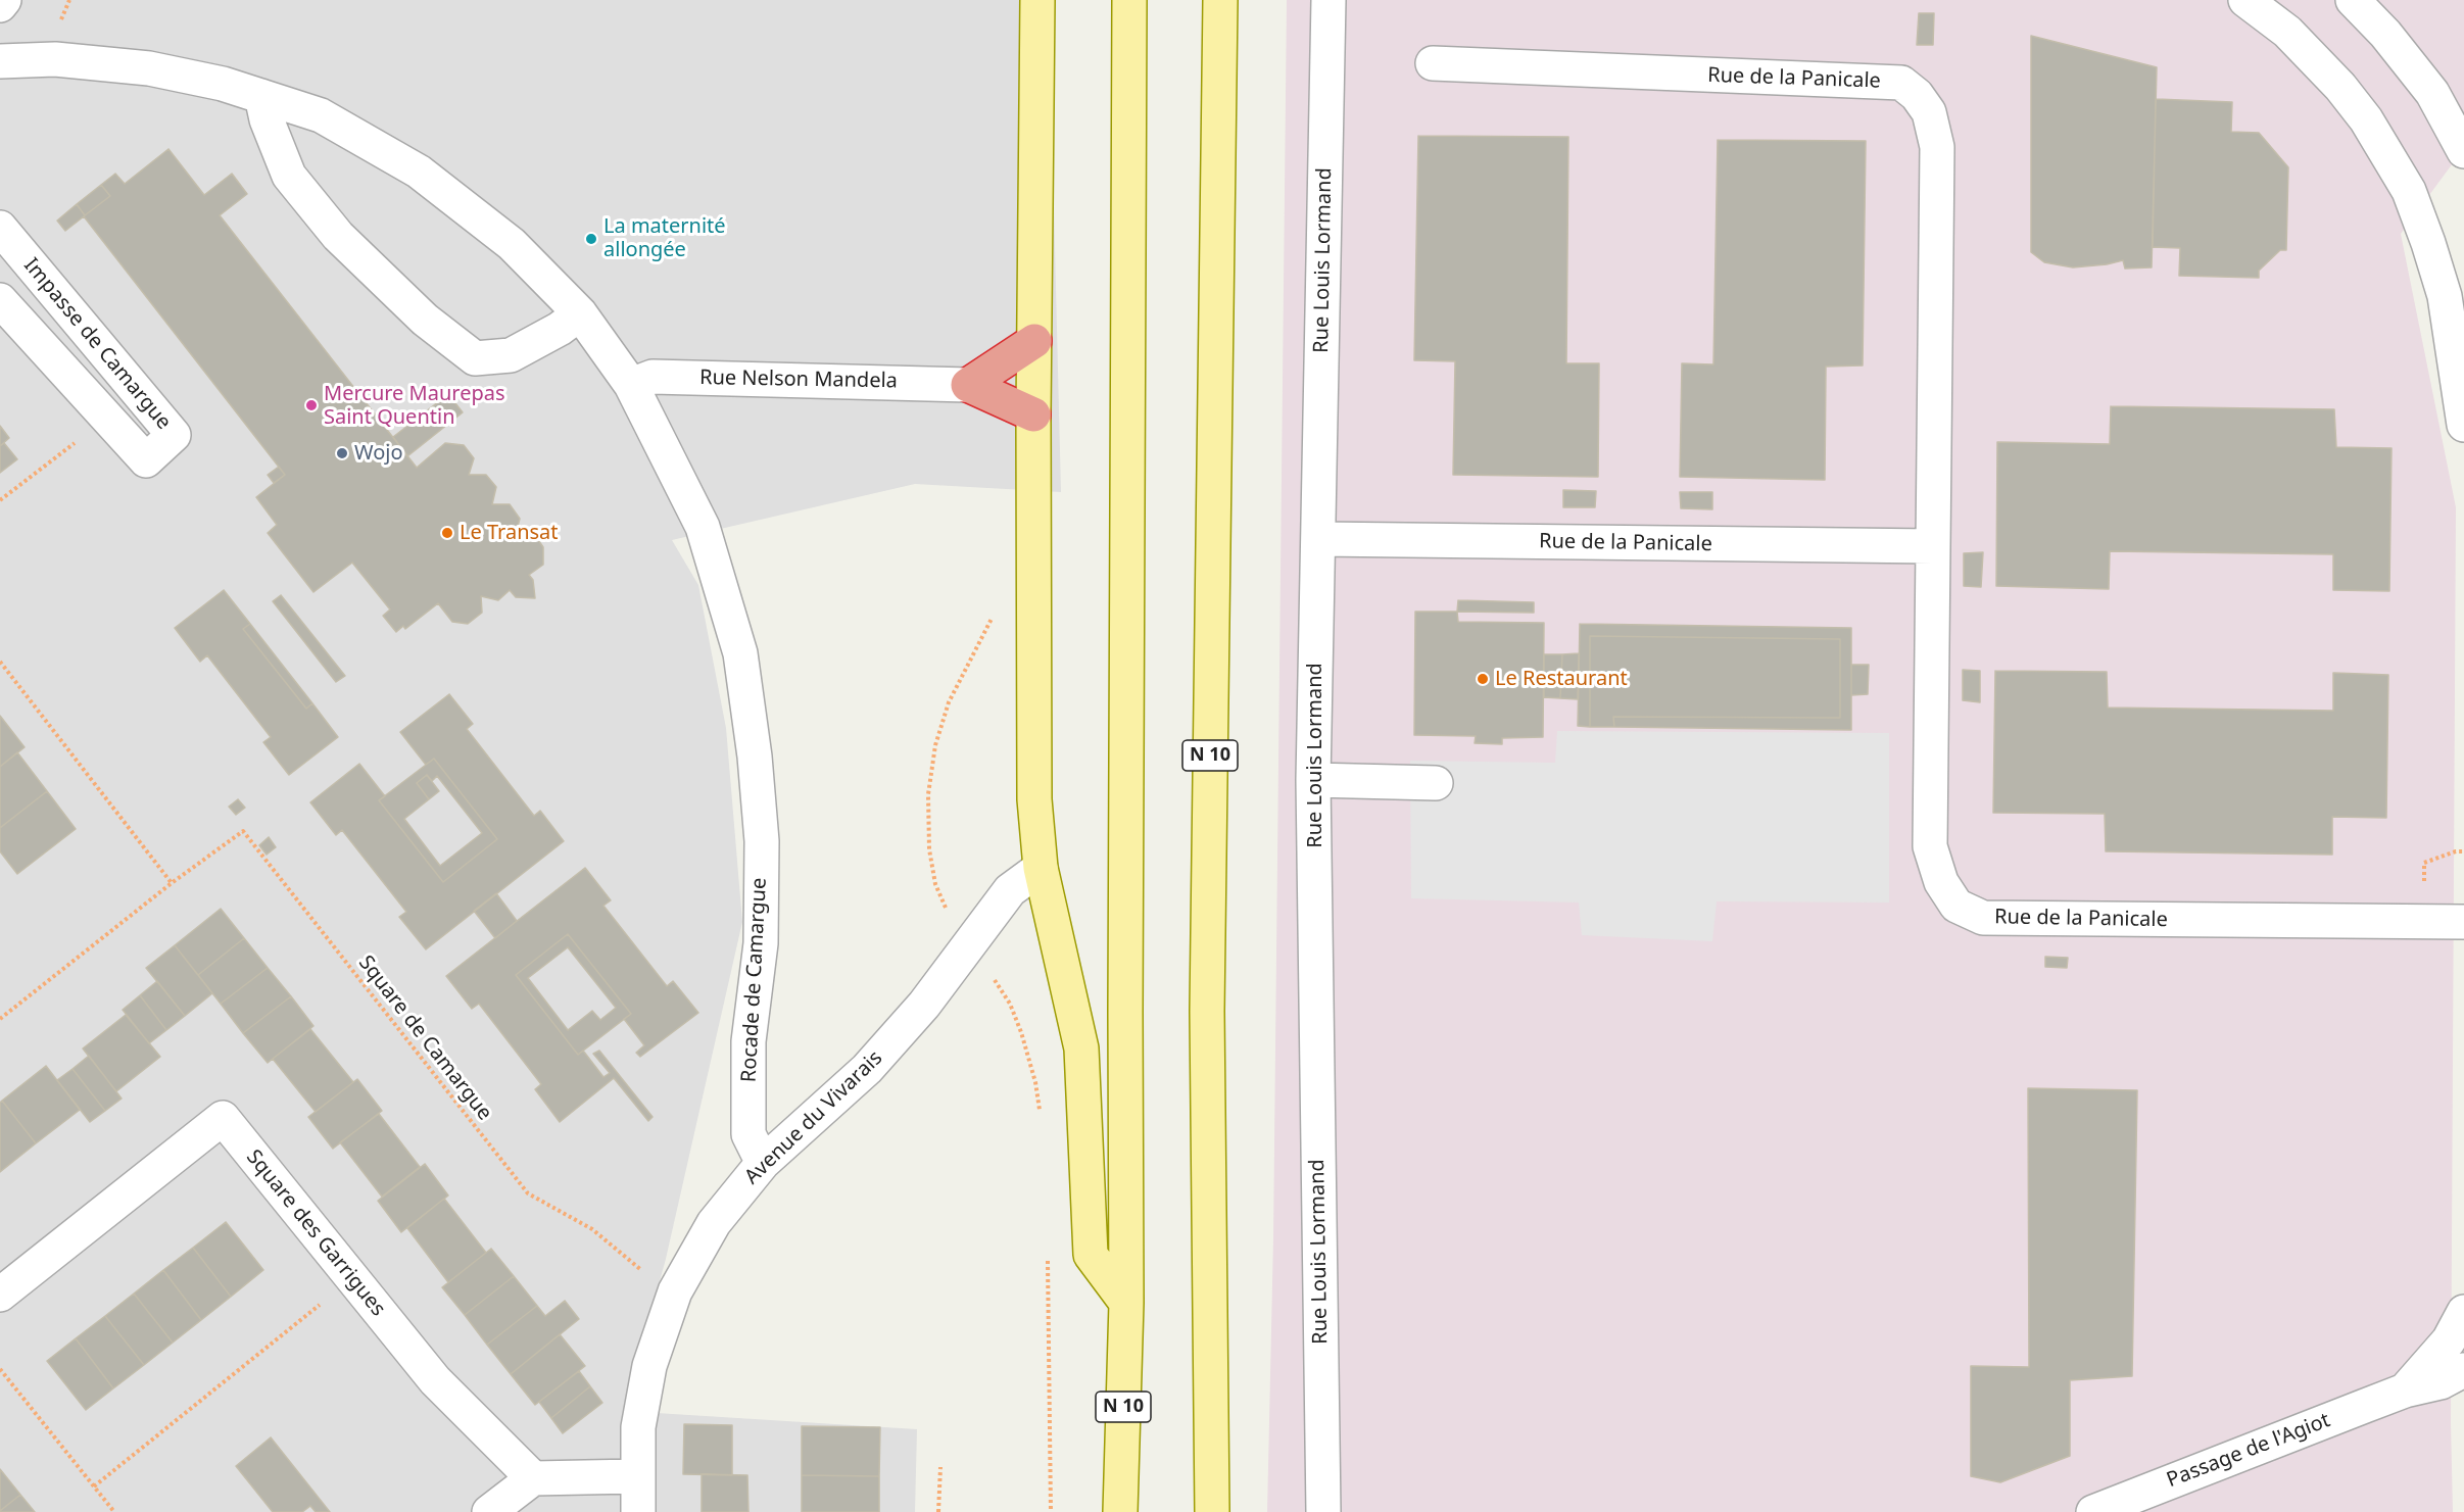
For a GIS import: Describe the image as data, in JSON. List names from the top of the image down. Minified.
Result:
{"streets":{"main road":["N 10"],"street":["Rue de la Panicale","Rue Louis Lormand","Impasse de Camargue","Rue Nelson Mandela","Rocade de Camargue","Avenue du Vivarais","Square des Garrigues","Passage de l'Agiot"],"path":["Square de Camargue"]},"crossings":[["Rue de la Panicale","Rue Louis Lormand"],["Rue Nelson Mandela","Rocade de Camargue"],["Rocade de Camargue","Avenue du Vivarais"],["Square de Camargue","Avenue du Vivarais"]],"places":["La maternité allongée","Mercure Maurepas Saint Quentin","Wojo","Le Transat","Le Restaurant"]}
